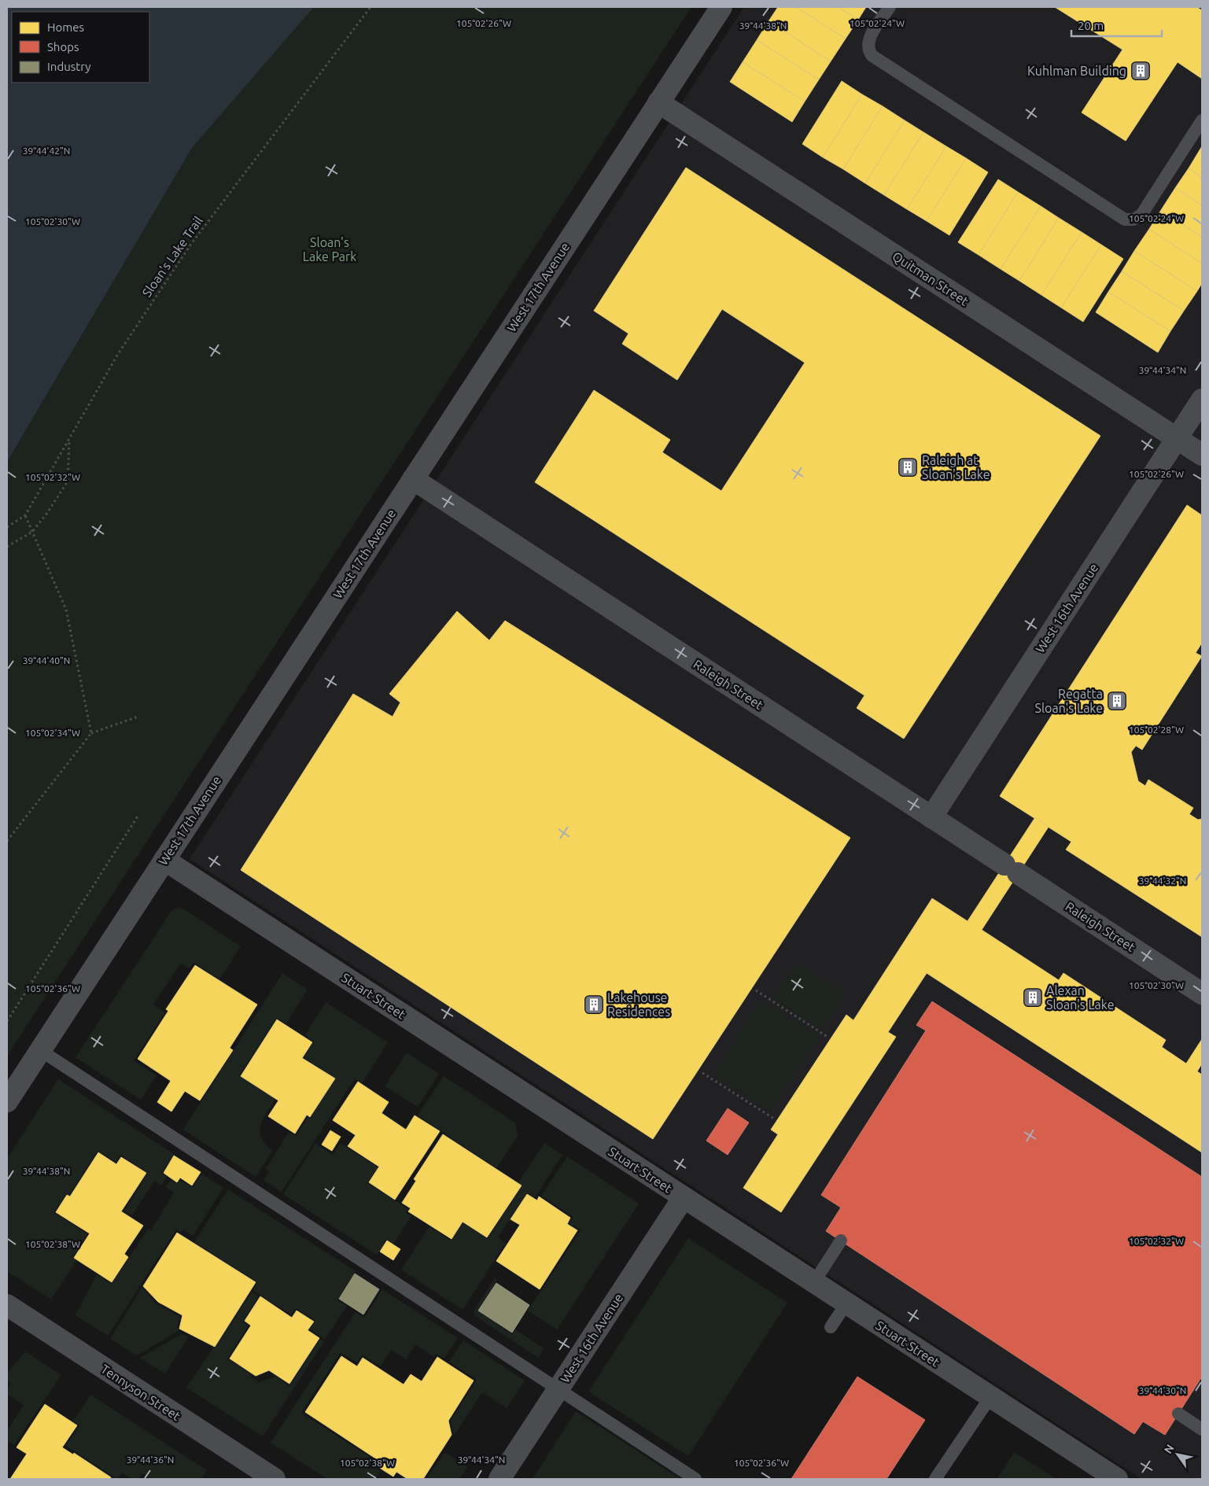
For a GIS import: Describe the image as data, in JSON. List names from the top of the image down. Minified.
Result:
{"streets":{"street":["Quitman Street","West 17th Avenue","West 16th Avenue","Raleigh Street","Stuart Street","Tennyson Street"],"path":["Sloan's Lake Trail"]},"crossings":[["Quitman Street","West 17th Avenue"],["Quitman Street","West 16th Avenue"],["West 17th Avenue","Raleigh Street"],["West 17th Avenue","Stuart Street"],["West 16th Avenue","Raleigh Street"],["West 16th Avenue","Stuart Street"]],"parks":["Sloan's Lake Park"],"places":{"building":["Kuhlman Building","Raleigh at Sloan's Lake","Regatta Sloan's Lake","Alexan Sloan's Lake","Lakehouse Residences"]},"legend":["Homes","Shops","Industry"],"scale_bar":"20 m","north":"top left","coordinates":["105°02'26\"W","105°02'24\"W","39°44'38\"N","39°44'42\"N","105°02'30\"W","39°44'34\"N","105°02'32\"W","39°44'40\"N","105°02'28\"W","105°02'34\"W","39°44'32\"N","105°02'36\"W","105°02'38\"W","39°44'30\"N","39°44'36\"N"]}
